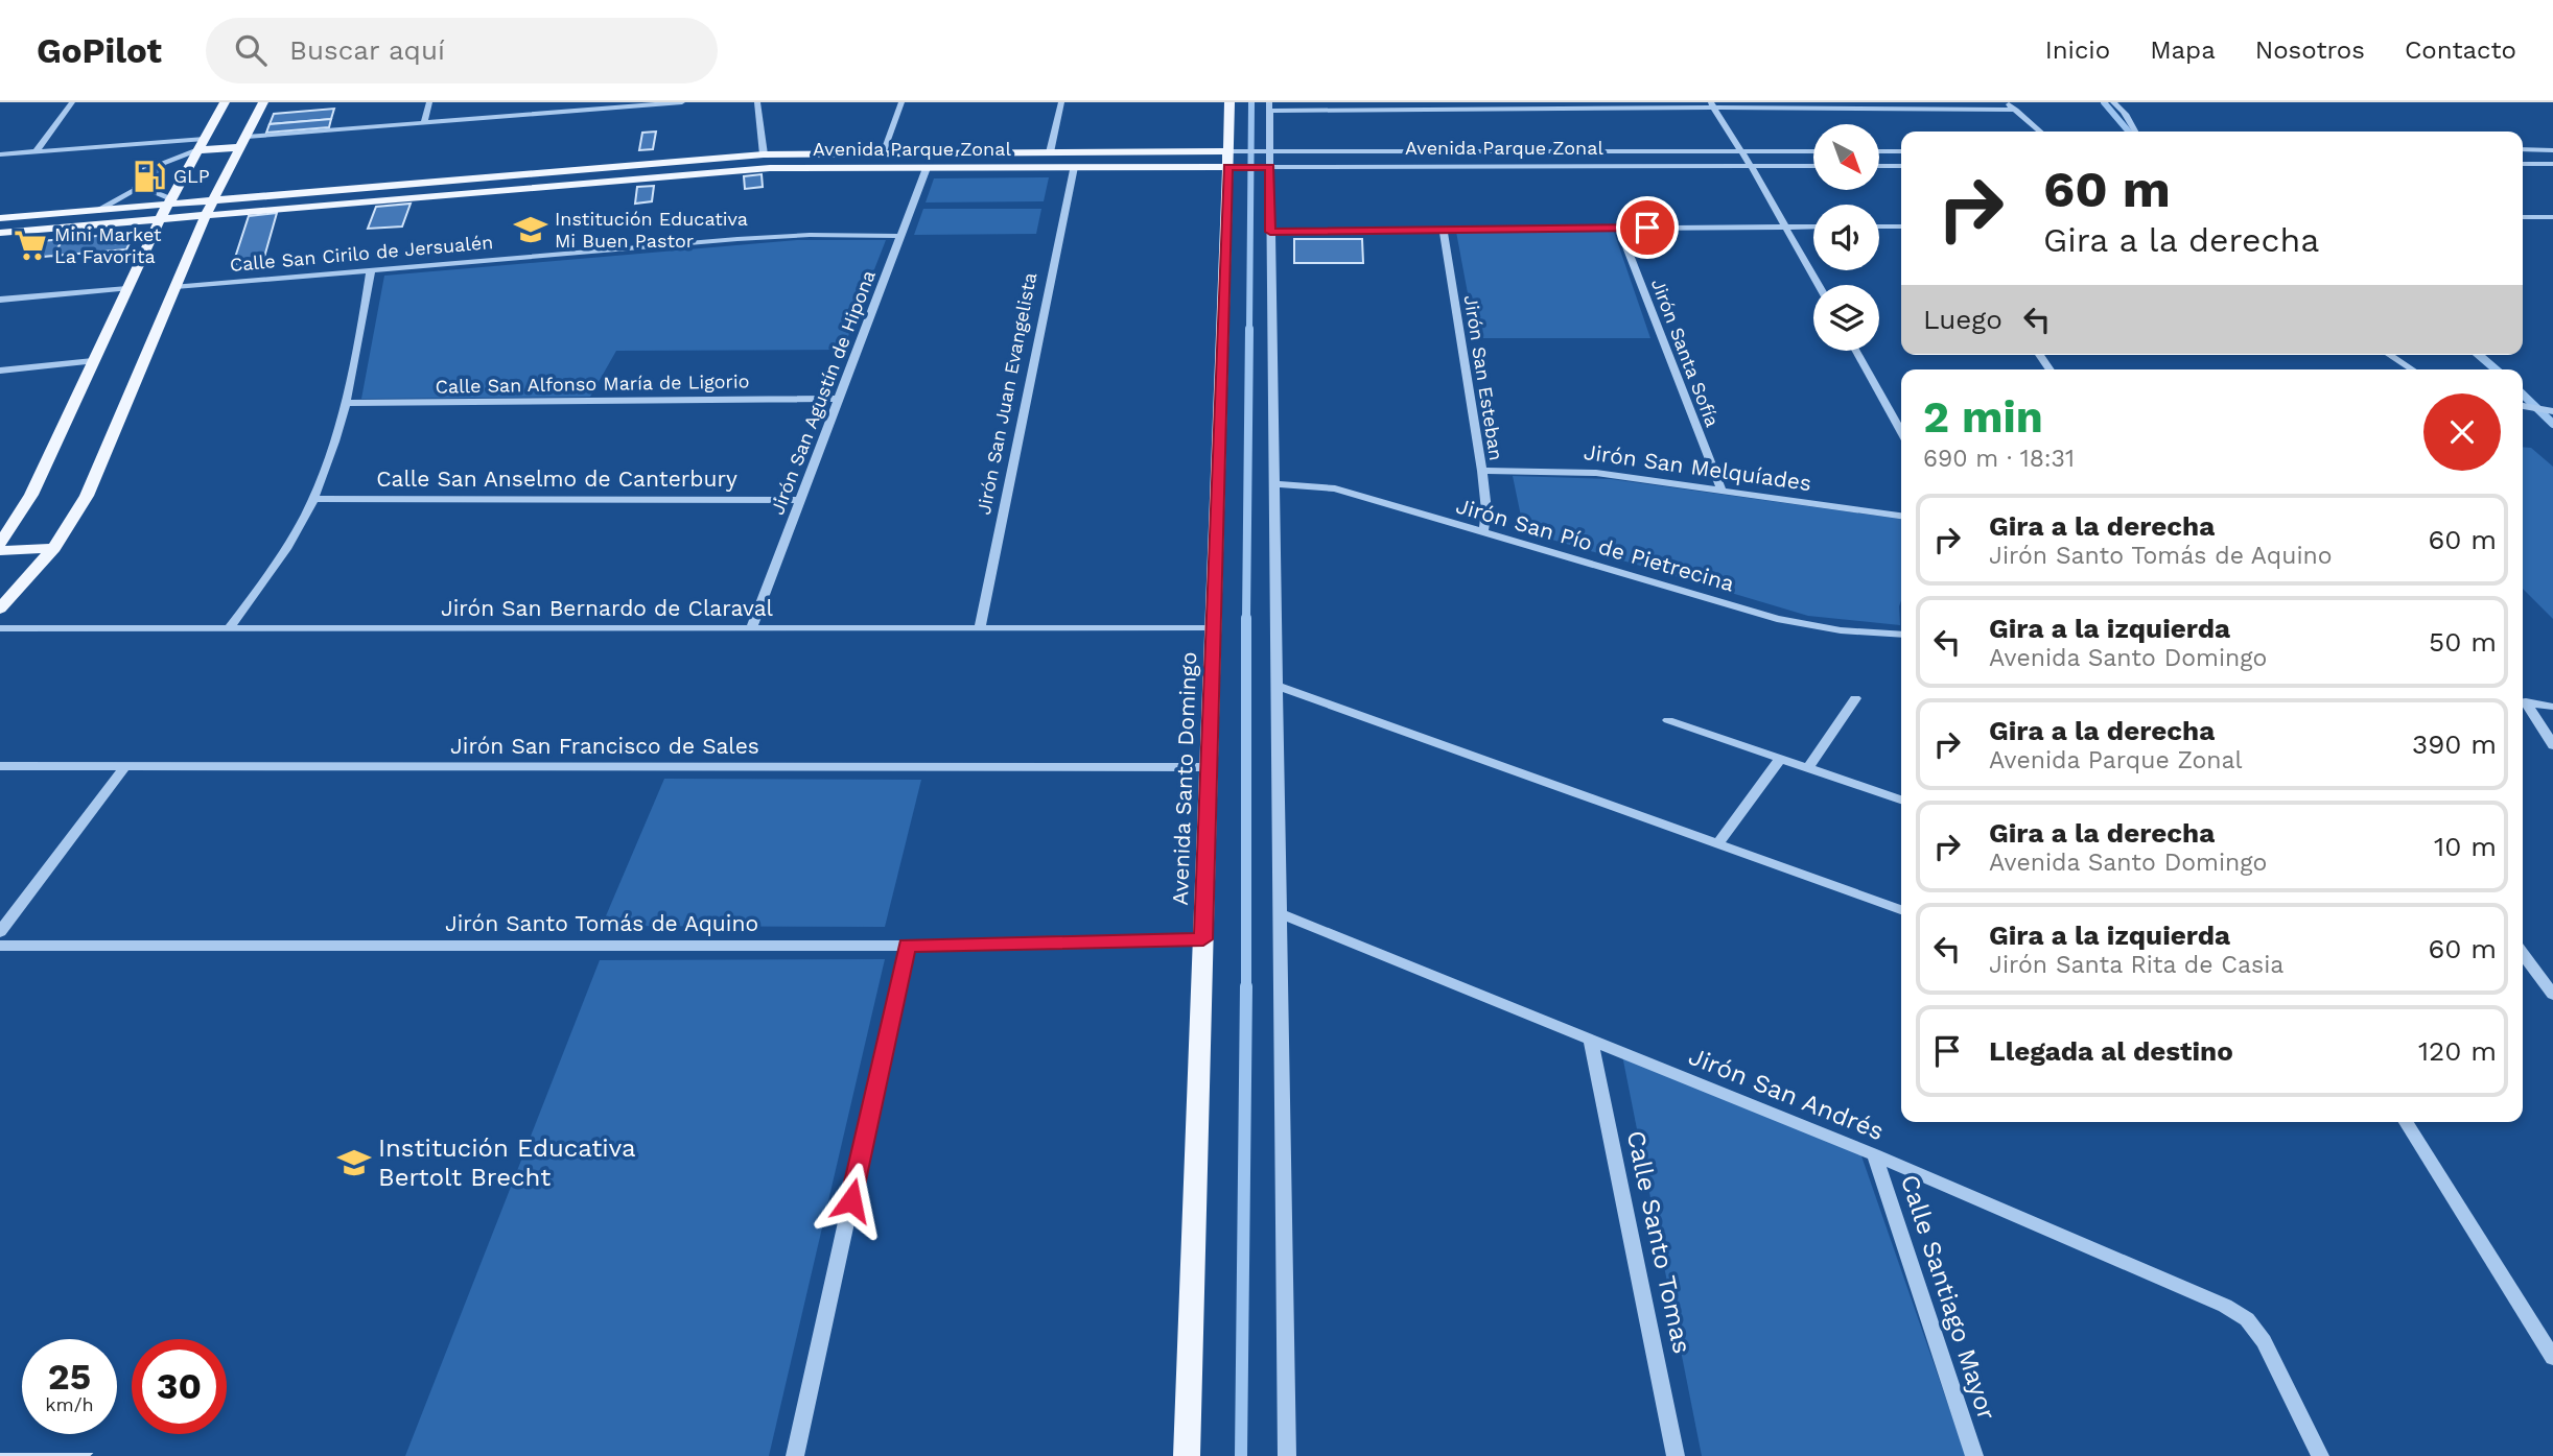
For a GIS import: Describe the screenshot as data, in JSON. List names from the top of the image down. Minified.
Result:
{"streets":{"main road":["Avenida Parque Zonal","Avenida Santo Domingo"],"street":["Calle San Cirilo de Jersualén","Jirón Santa Sofía","Jirón San Esteban","Calle San Alfonso María de Ligorio","Jirón San Agustín de Hipona","Jirón San Juan Evangelista","Jirón San Melquíades","Calle San Anselmo de Canterbury","Jirón San Pío de Pietrecina","Jirón San Bernardo de Claraval","Jirón San Francisco de Sales","Jirón Santo Tomás de Aquino","Jirón San Andrés","Calle Santo Tomas","Calle Santiago Mayor"]},"crossings":[["Avenida Parque Zonal","Jirón San Agustín de Hipona"],["Avenida Parque Zonal","Jirón San Juan Evangelista"],["Avenida Parque Zonal","Avenida Santo Domingo"],["Calle San Cirilo de Jersualén","Jirón San Agustín de Hipona"],["Jirón Santa Sofía","Jirón San Melquíades"],["Jirón San Esteban","Jirón San Melquíades"],["Jirón San Esteban","Jirón San Pío de Pietrecina"],["Calle San Alfonso María de Ligorio","Jirón San Agustín de Hipona"],["Jirón San Agustín de Hipona","Calle San Anselmo de Canterbury"],["Jirón San Agustín de Hipona","Jirón San Bernardo de Claraval"],["Jirón San Juan Evangelista","Jirón San Bernardo de Claraval"],["Jirón San Bernardo de Claraval","Avenida Santo Domingo"],["Jirón San Francisco de Sales","Avenida Santo Domingo"],["Avenida Santo Domingo","Jirón Santo Tomás de Aquino"],["Jirón San Andrés","Calle Santo Tomas"],["Jirón San Andrés","Calle Santiago Mayor"]],"places":{"fuel station":["GLP"],"school or university":["Institución Educativa Mi Buen Pastor","Institución Educativa Bertolt Brecht"],"supermarket":["Mini Market La Favorita"]},"north":"bottom right","page":{"header":"GoPilot","search":"Buscar aquí","nav":["Inicio","Mapa","Nosotros","Contacto"],"turn":["60 m","Gira a la derecha"],"then":"Luego","heading":["2 min","690 m · 18:31"],"list":[{"name":"Gira a la derecha","note":"Jirón Santo Tomás de Aquino","value":"60 m"},{"name":"Gira a la izquierda","note":"Avenida Santo Domingo","value":"50 m"},{"name":"Gira a la derecha","note":"Avenida Parque Zonal","value":"390 m"},{"name":"Gira a la derecha","note":"Avenida Santo Domingo","value":"10 m"},{"name":"Gira a la izquierda","note":"Jirón Santa Rita de Casia","value":"60 m"},{"name":"Llegada al destino","value":"120 m"}],"speed":"25 km/h","limit":"30"}}
